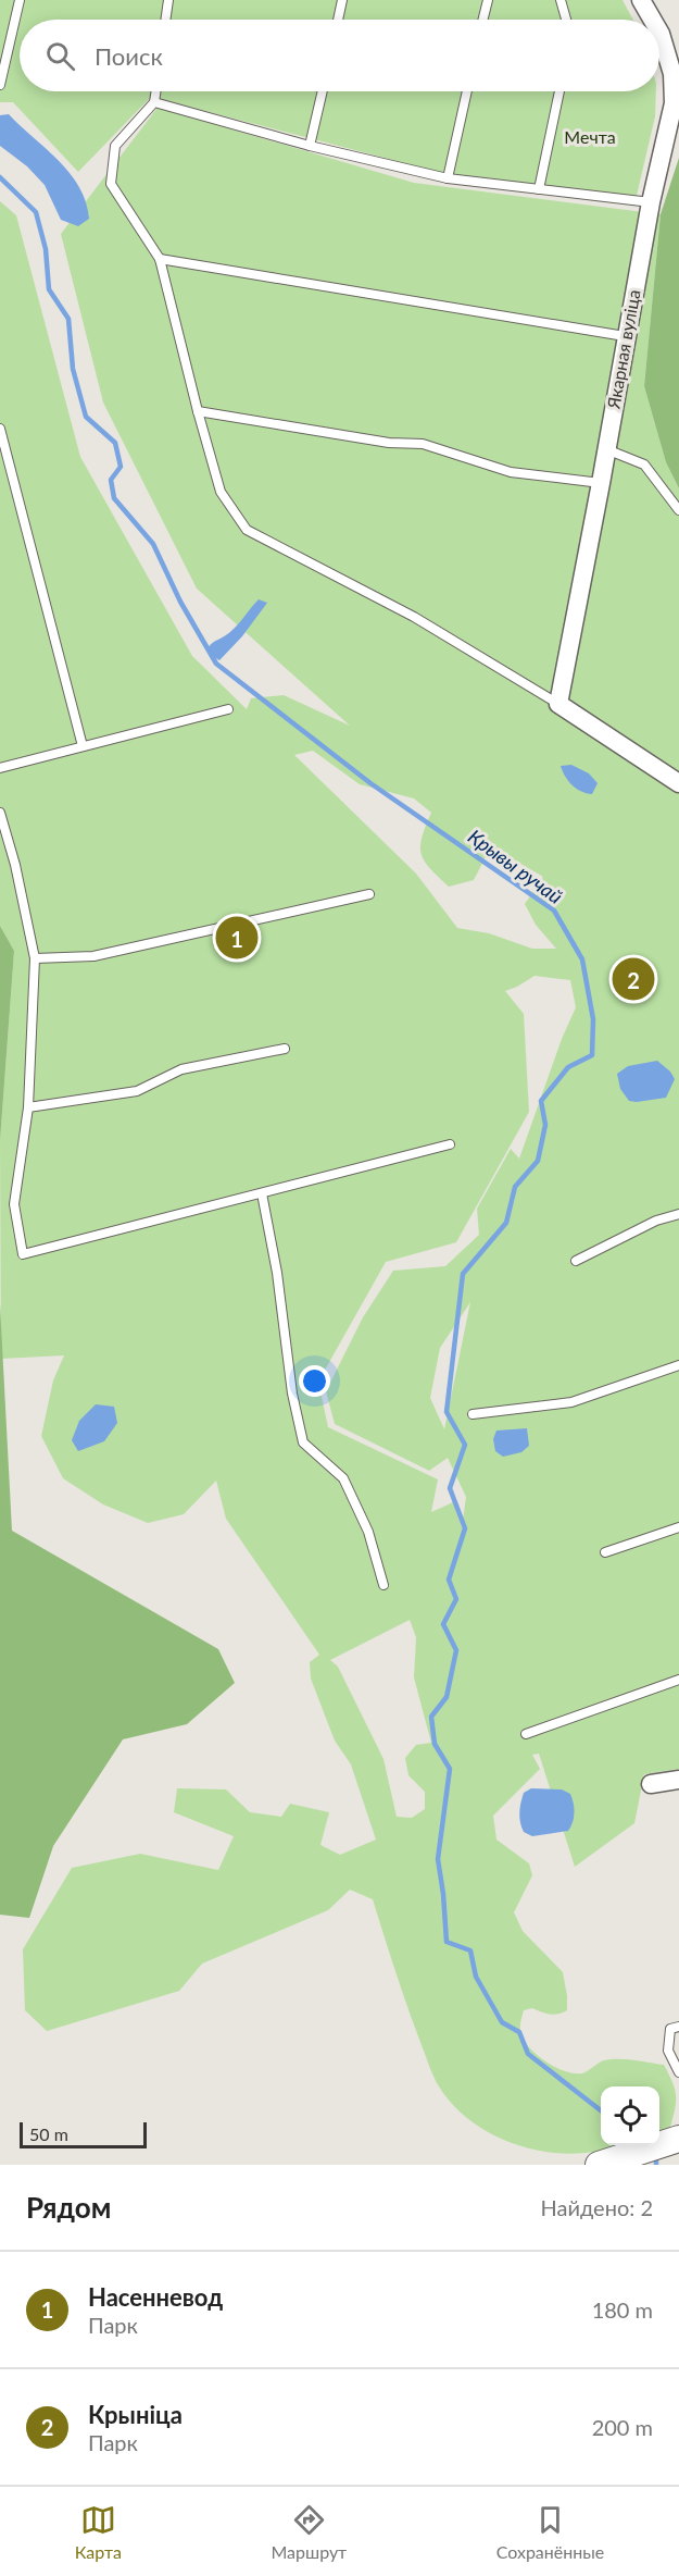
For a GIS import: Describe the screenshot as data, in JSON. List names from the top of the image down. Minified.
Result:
{"streets":{"street":["Якарная вуліца"]},"water":["Крывы ручай"],"parks":["Мечта"],"scale_bar":"50 m","page":{"search":"Поиск","pins":["1","2"],"scale":"50 m","heading":["Рядом","Найдено: 2"],"list":[{"mark":"1","name":"Насенневод","note":"Парк","value":"180 m"},{"mark":"2","name":"Крыніца","note":"Парк","value":"200 m"}],"nav":["Карта","Маршрут","Сохранённые"]}}
